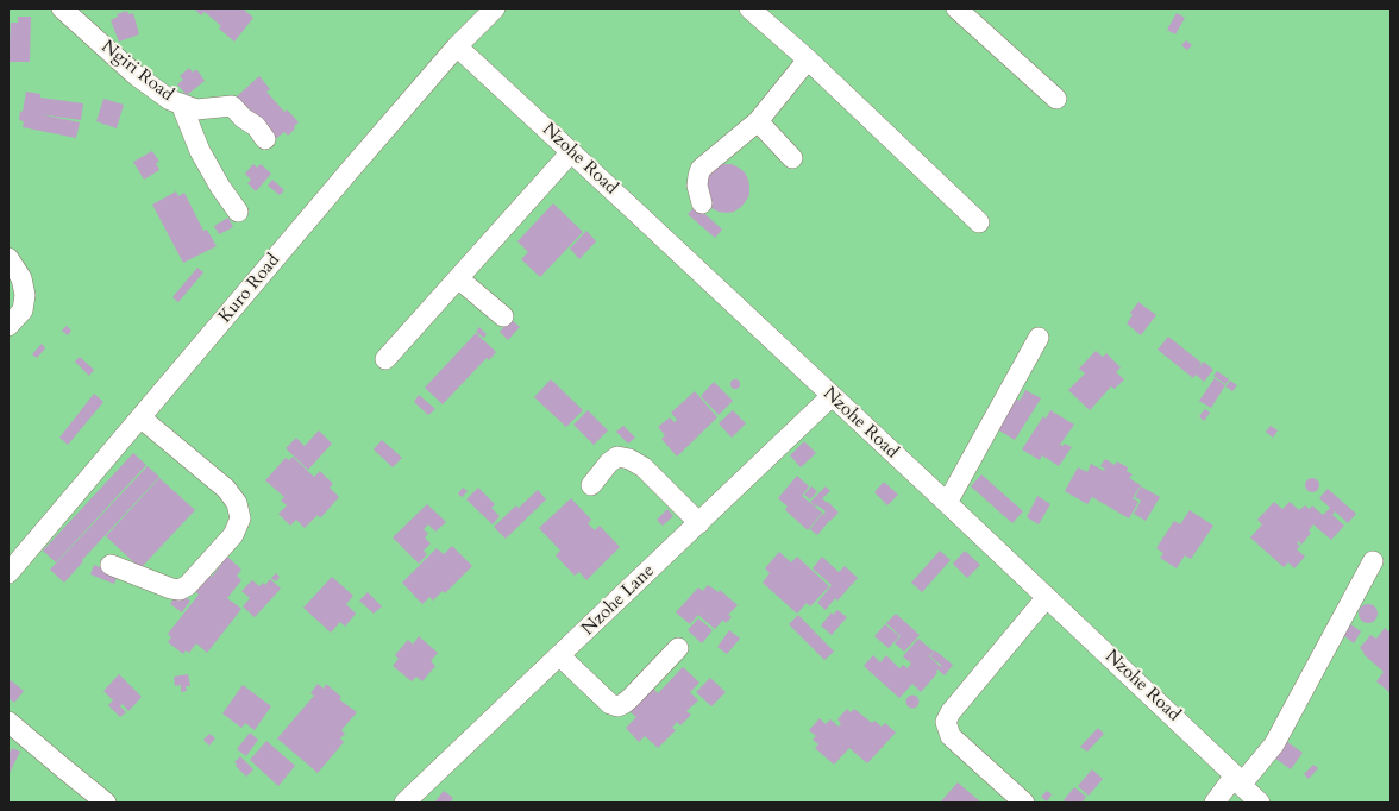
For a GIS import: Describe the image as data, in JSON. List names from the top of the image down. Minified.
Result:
{"streets":{"street":["Ngiri Road","Nzohe Road","Kuro Road","Nzohe Lane"]},"crossings":[["Nzohe Road","Kuro Road"],["Nzohe Road","Nzohe Lane"]]}
